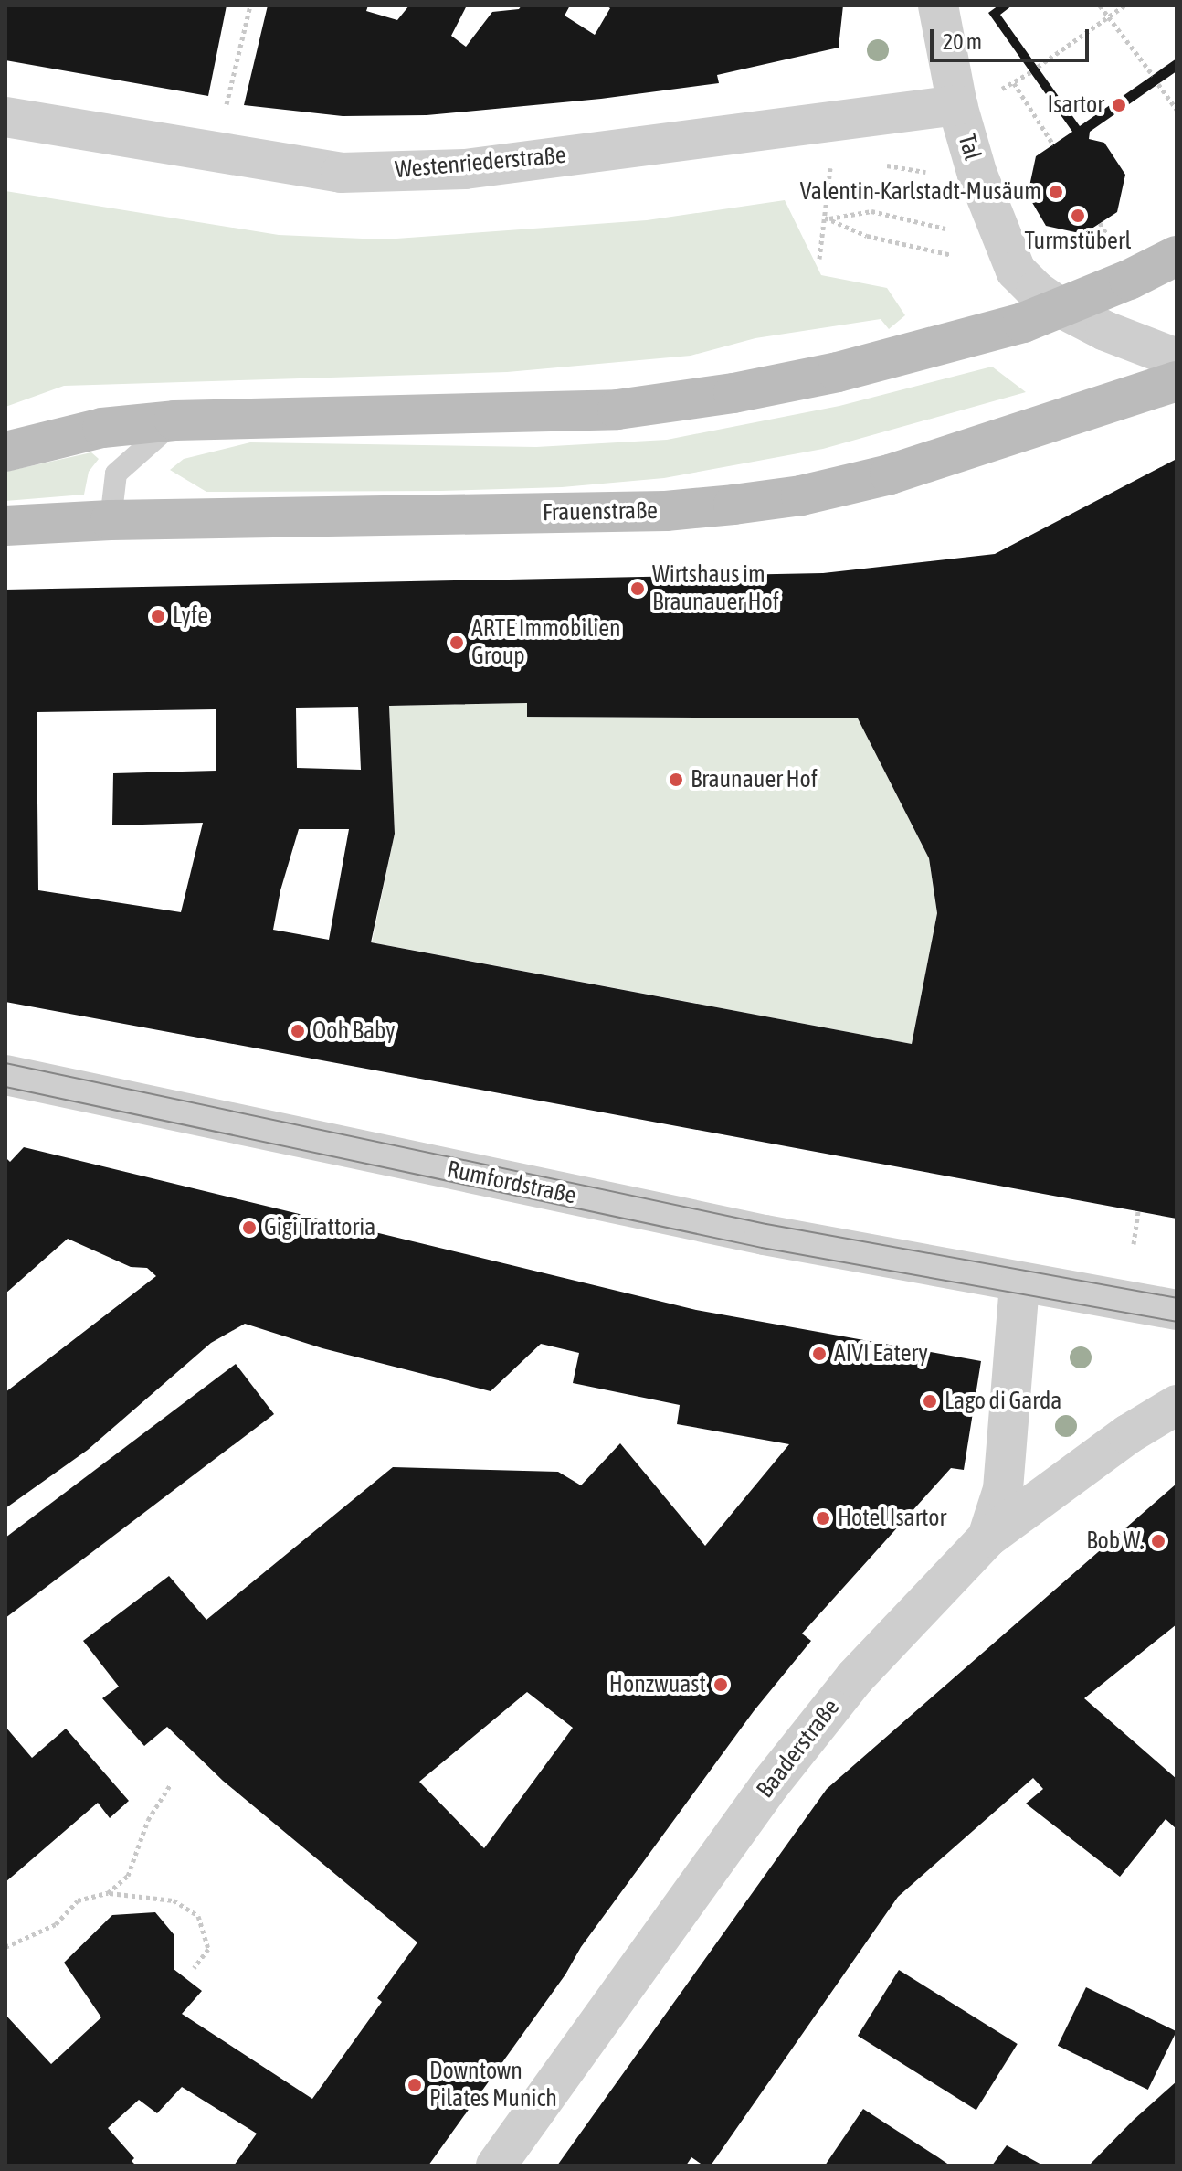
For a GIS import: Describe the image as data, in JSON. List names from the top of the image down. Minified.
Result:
{"streets":{"main road":["Frauenstraße"],"street":["Tal","Westenriederstraße","Rumfordstraße","Baaderstraße"]},"crossings":[["Tal","Westenriederstraße"]],"places":["Isartor","Valentin-Karlstadt-Musäum","Turmstüberl","Wirtshaus im Braunauer Hof","Lyfe","ARTE Immobilien Group","Braunauer Hof","Ooh Baby","Gigi Trattoria","AIVI Eatery","Lago di Garda","Hotel Isartor","Bob W.","Honzwuast","Downtown Pilates Munich"],"scale_bar":"20 m"}
